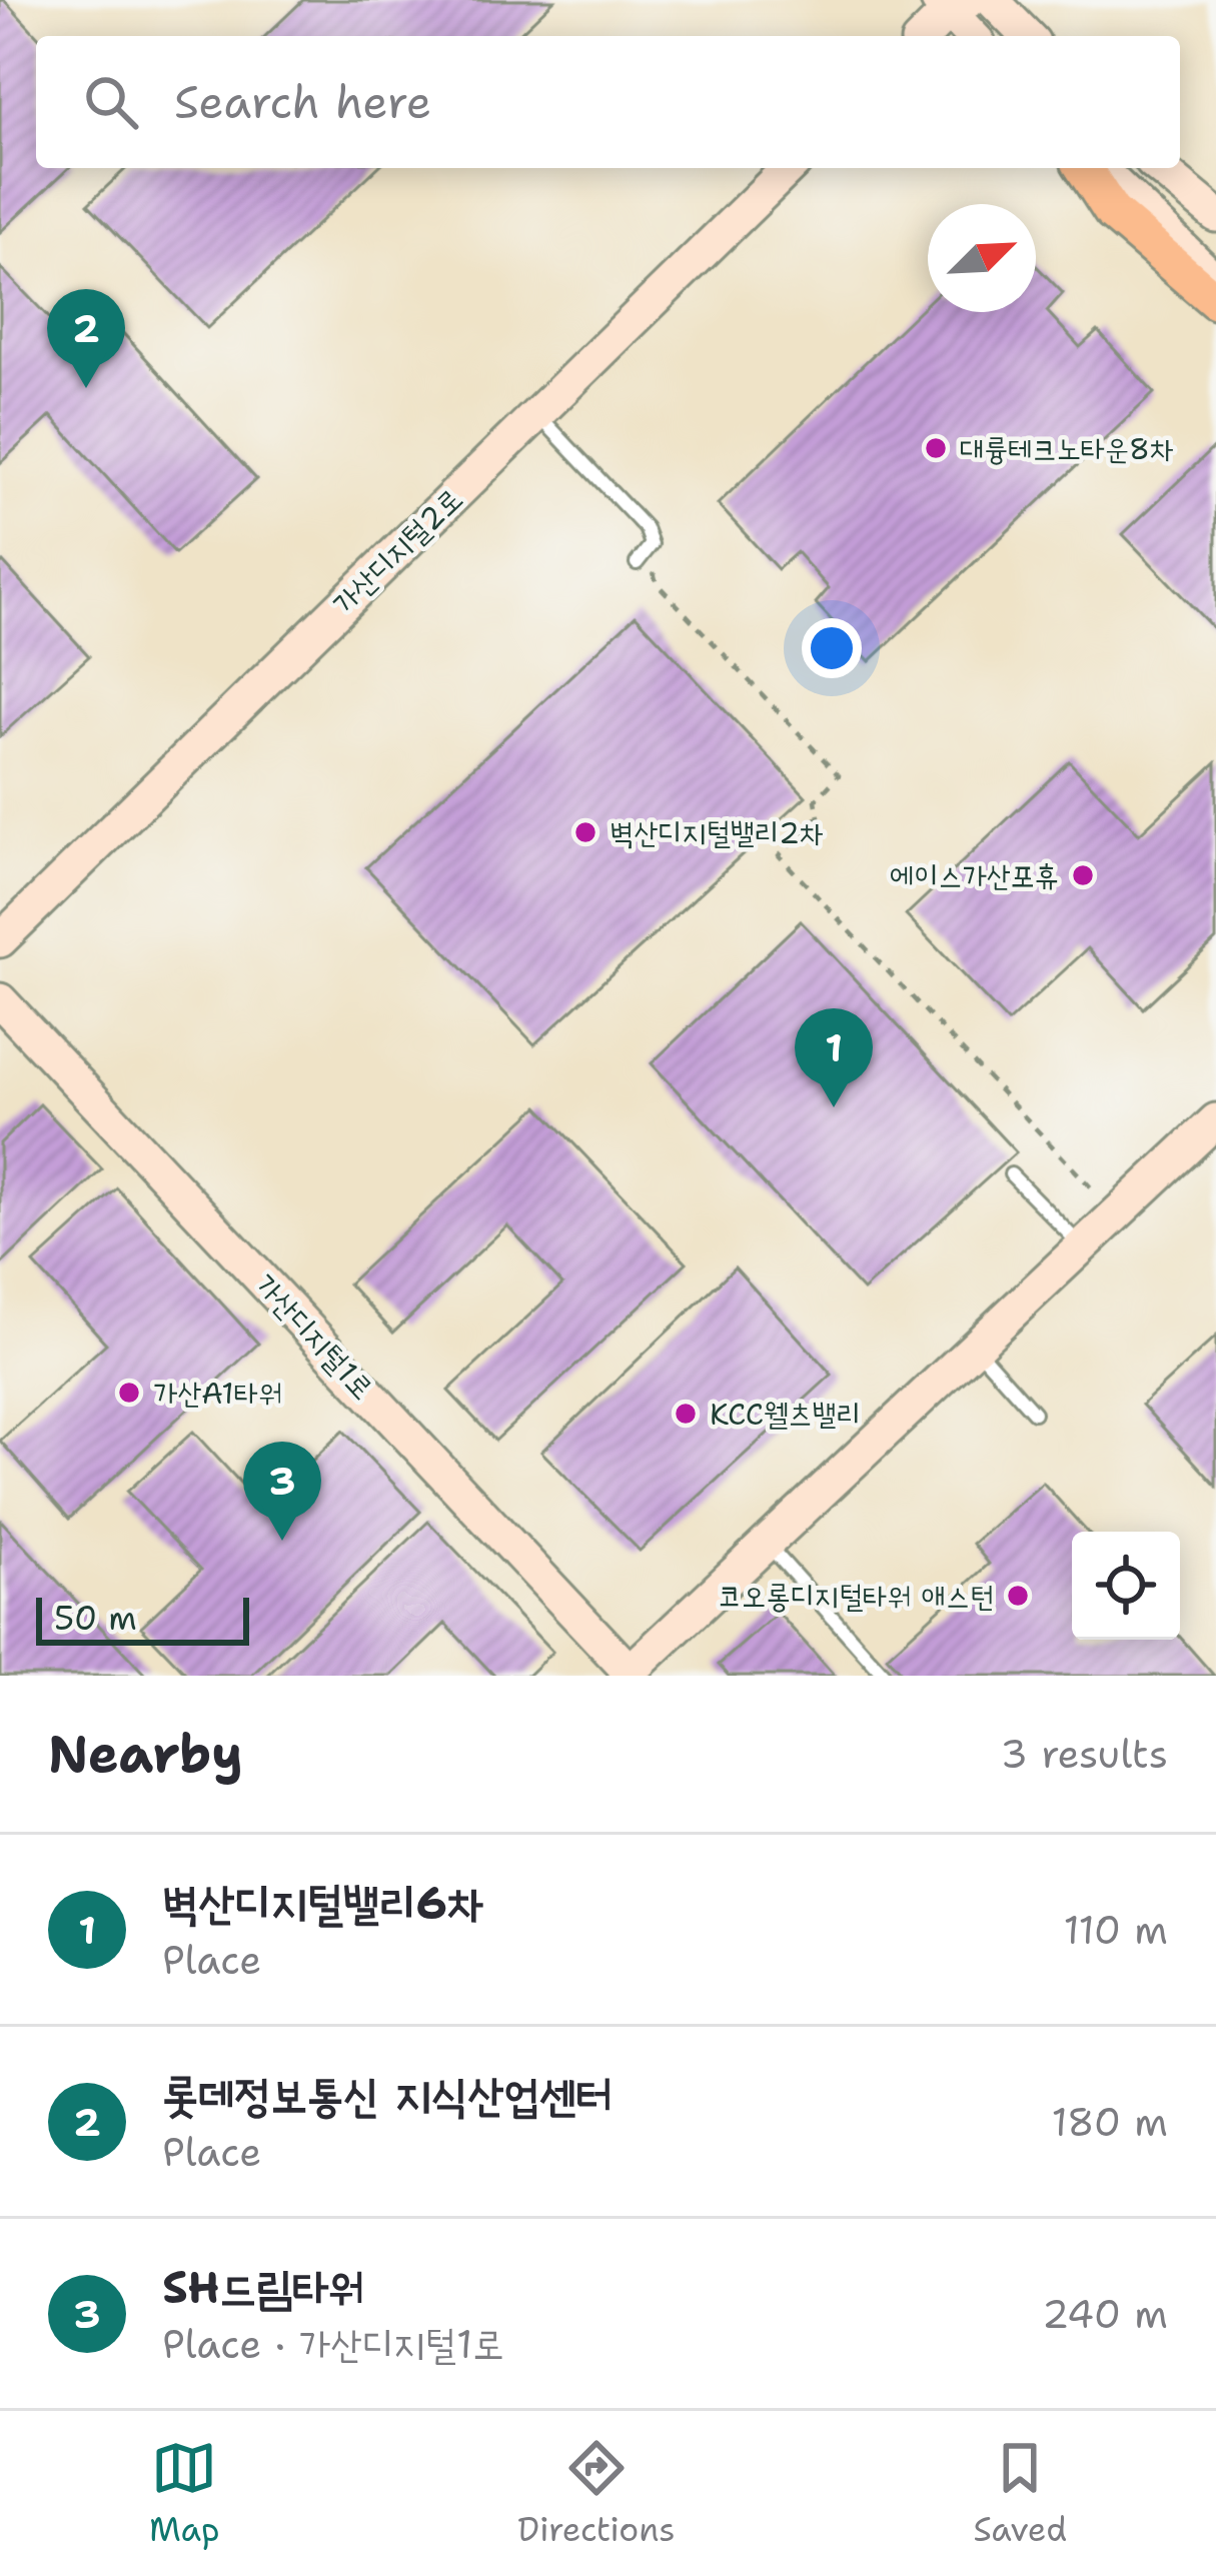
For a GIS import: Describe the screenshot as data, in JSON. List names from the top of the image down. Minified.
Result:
{"streets":{"street":["가산디지털2로","가산디지털1로"]},"places":["대륭테크노타운8차","벽산디지털밸리2차","에이스가산포휴","가산A1타워","KCC웰츠밸리","코오롱디지털타워 애스턴"],"scale_bar":"50 m","north":"top right","page":{"search":"Search here","pins":["2","1","3"],"scale":"50 m","heading":["Nearby","3 results"],"list":[{"mark":"1","name":"벽산디지털밸리6차","note":"Place","value":"110 m"},{"mark":"2","name":"롯데정보통신 지식산업센터","note":"Place","value":"180 m"},{"mark":"3","name":"SH드림타워","note":"Place · 가산디지털1로","value":"240 m"}],"nav":["Map","Directions","Saved"]}}
